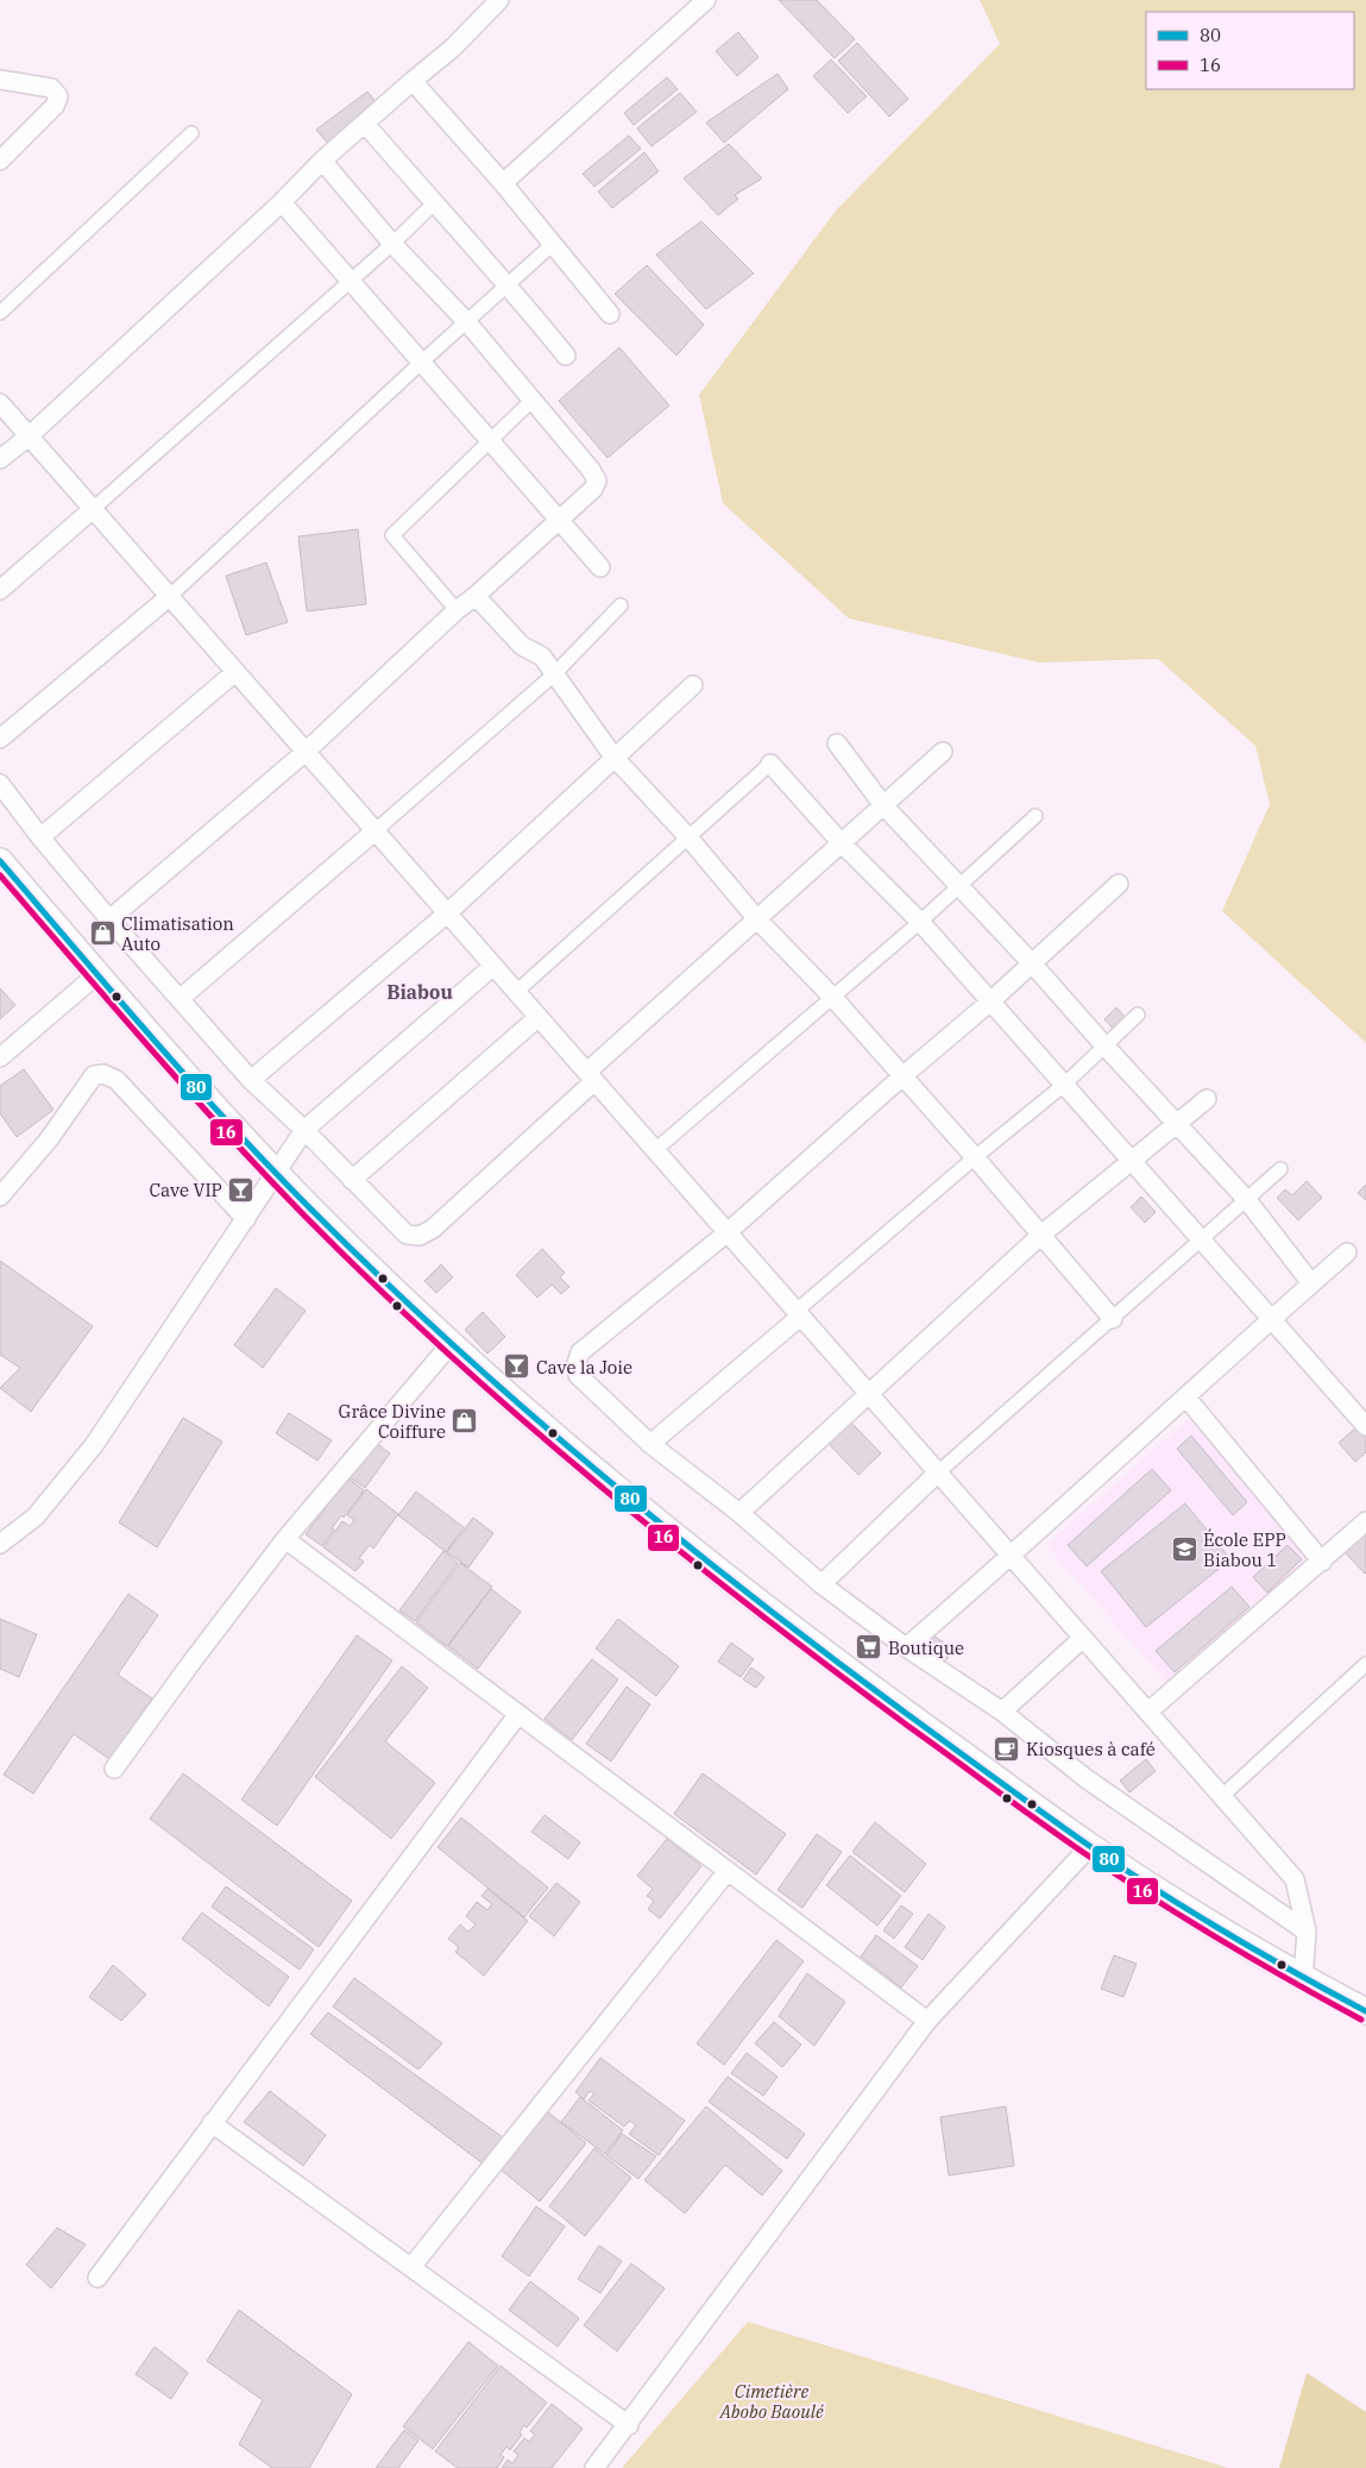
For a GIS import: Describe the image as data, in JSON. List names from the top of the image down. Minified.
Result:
{"districts":["Biabou"],"parks":["Cimetière Abobo Baoulé"],"places":{"shop":["Climatisation Auto","Grâce Divine Coiffure"],"bar":["Cave VIP","Cave la Joie"],"school or university":["École EPP Biabou 1"],"supermarket":["Boutique"],"cafe":["Kiosques à café"]},"lines":["transit line 80","transit line 16"],"legend":["80","16"]}
